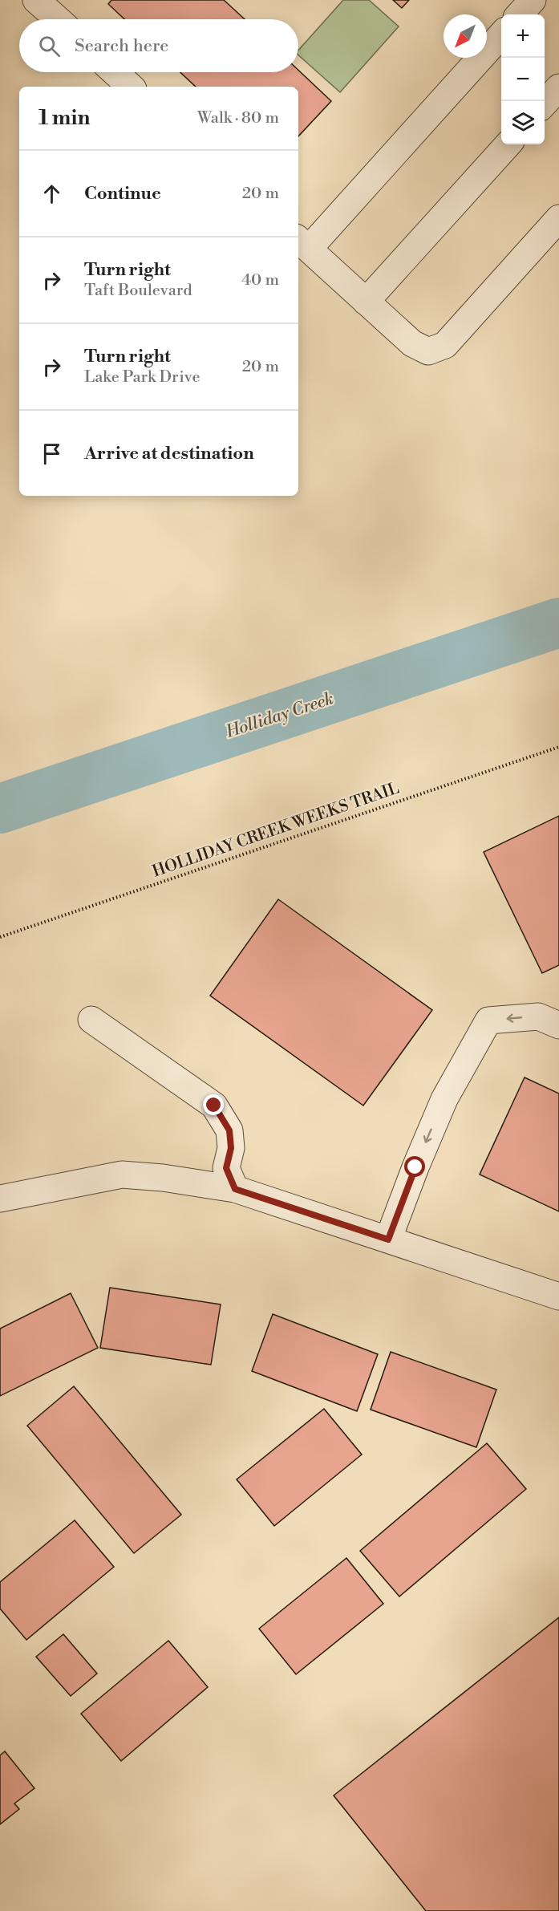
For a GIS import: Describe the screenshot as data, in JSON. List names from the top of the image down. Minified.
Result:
{"streets":{"path":["HOLLIDAY CREEK WEEKS TRAIL"]},"water":["Holliday Creek"],"north":"bottom left","page":{"map_buttons":["+","−"],"search":"Search here","heading":["1 min","Walk · 80 m"],"list":[["Continue","20 m"],["Turn right","Taft Boulevard","40 m"],["Turn right","Lake Park Drive","20 m"],"Arrive at destination"]}}
